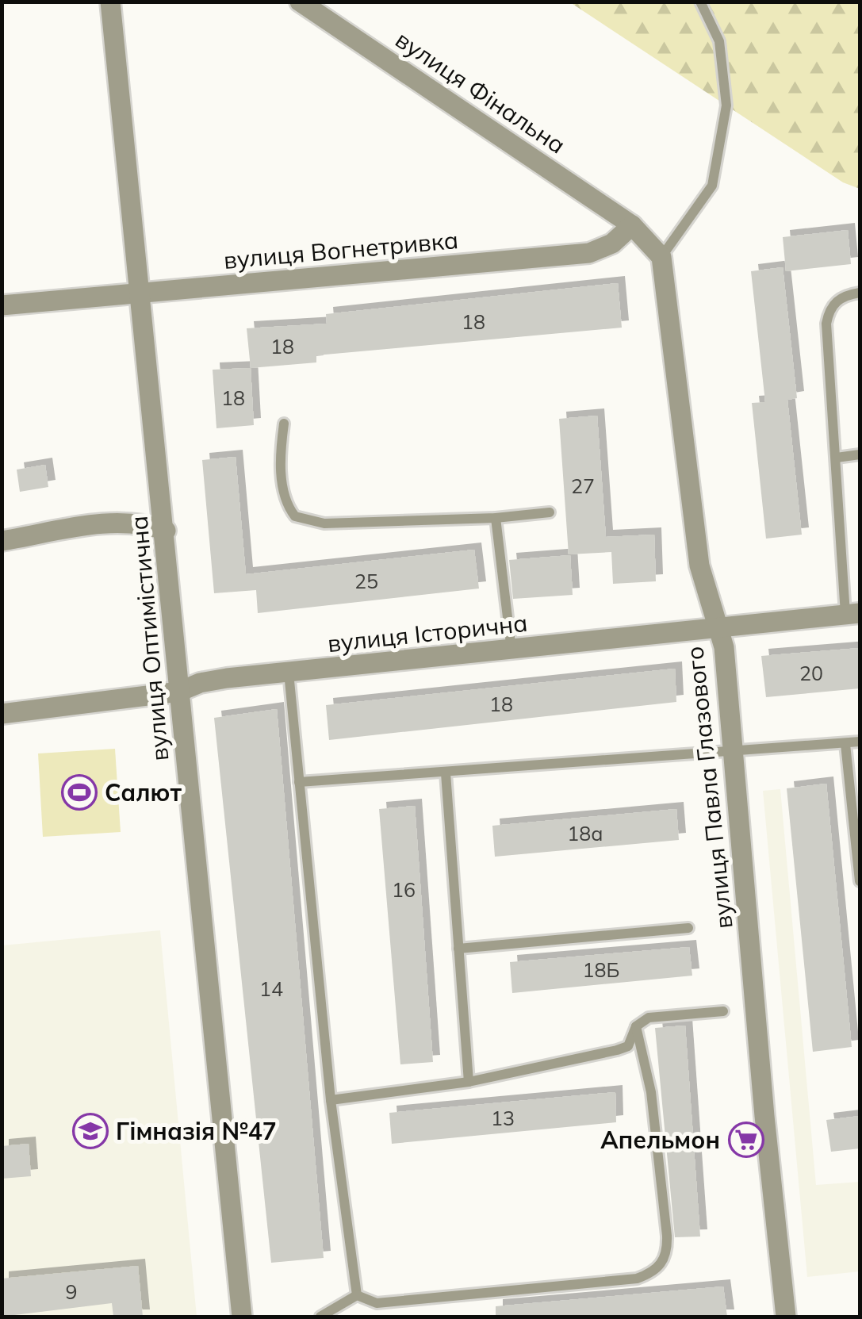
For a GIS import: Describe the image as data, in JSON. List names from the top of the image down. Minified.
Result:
{"streets":{"street":["вулиця Фінальна","вулиця Вогнетривка","вулиця Історична","вулиця Оптимістична","вулиця Павла Глазового"]},"crossings":[["вулиця Фінальна","вулиця Вогнетривка"],["вулиця Вогнетривка","вулиця Оптимістична"],["вулиця Історична","вулиця Оптимістична"],["вулиця Історична","вулиця Павла Глазового"]],"places":{"sports":["Салют"],"school or university":["Гімназія №47"],"supermarket":["Апельмон"]},"house_numbers":["18","18","18","27","25","20","18","18а","16","18Б","14","13","9"]}
